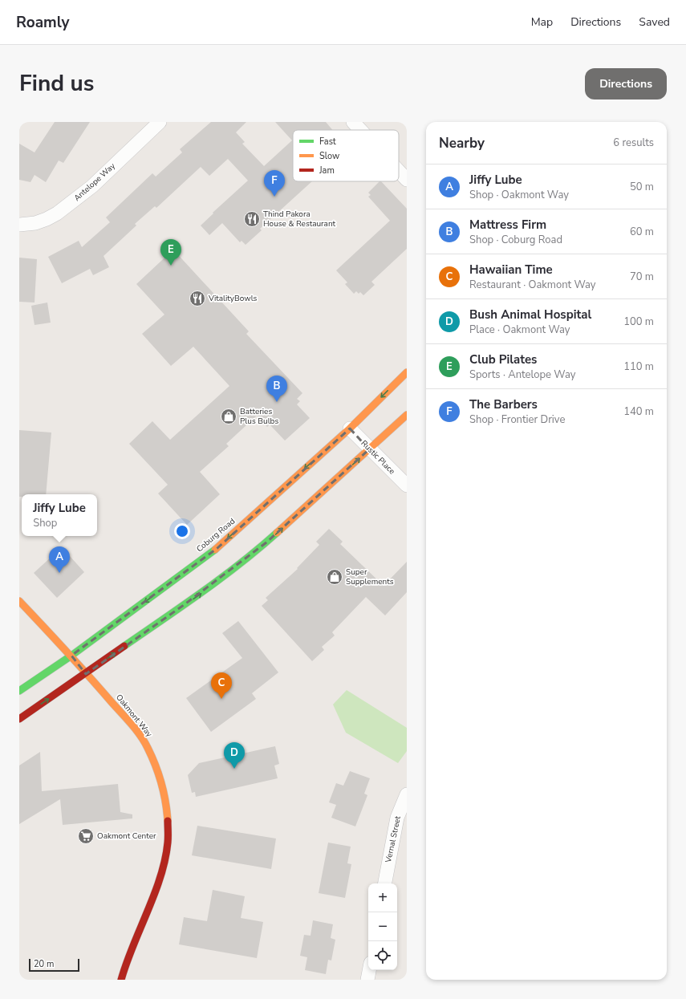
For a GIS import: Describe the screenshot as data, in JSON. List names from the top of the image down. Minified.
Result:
{"streets":{"main road":["Coburg Road","Oakmont Way"],"street":["Antelope Way","Rustic Place","Vernal Street"]},"crossings":[["Rustic Place","Coburg Road"],["Coburg Road","Oakmont Way"]],"places":{"restaurant":["Thind Pakora House & Restaurant","VitalityBowls"],"shop":["Batteries Plus Bulbs","Super Supplements"],"supermarket":["Oakmont Center"]},"legend":["Fast","Slow","Jam"],"scale_bar":"20 m","page":{"header":"Roamly","nav":["Map","Directions","Saved"],"title":"Find us","buttons":"Directions","heading":["Nearby","6 results"],"list":[{"mark":"A","name":"Jiffy Lube","note":"Shop · Oakmont Way","value":"50 m"},{"mark":"B","name":"Mattress Firm","note":"Shop · Coburg Road","value":"60 m"},{"mark":"C","name":"Hawaiian Time","note":"Restaurant · Oakmont Way","value":"70 m"},{"mark":"D","name":"Bush Animal Hospital","note":"Place · Oakmont Way","value":"100 m"},{"mark":"E","name":"Club Pilates","note":"Sports · Antelope Way","value":"110 m"},{"mark":"F","name":"The Barbers","note":"Shop · Frontier Drive","value":"140 m"}],"pins":["F","E","B","A","C","D"],"popup":["Jiffy Lube","Shop"],"map_buttons":["+","−"],"scale":"20 m"}}
